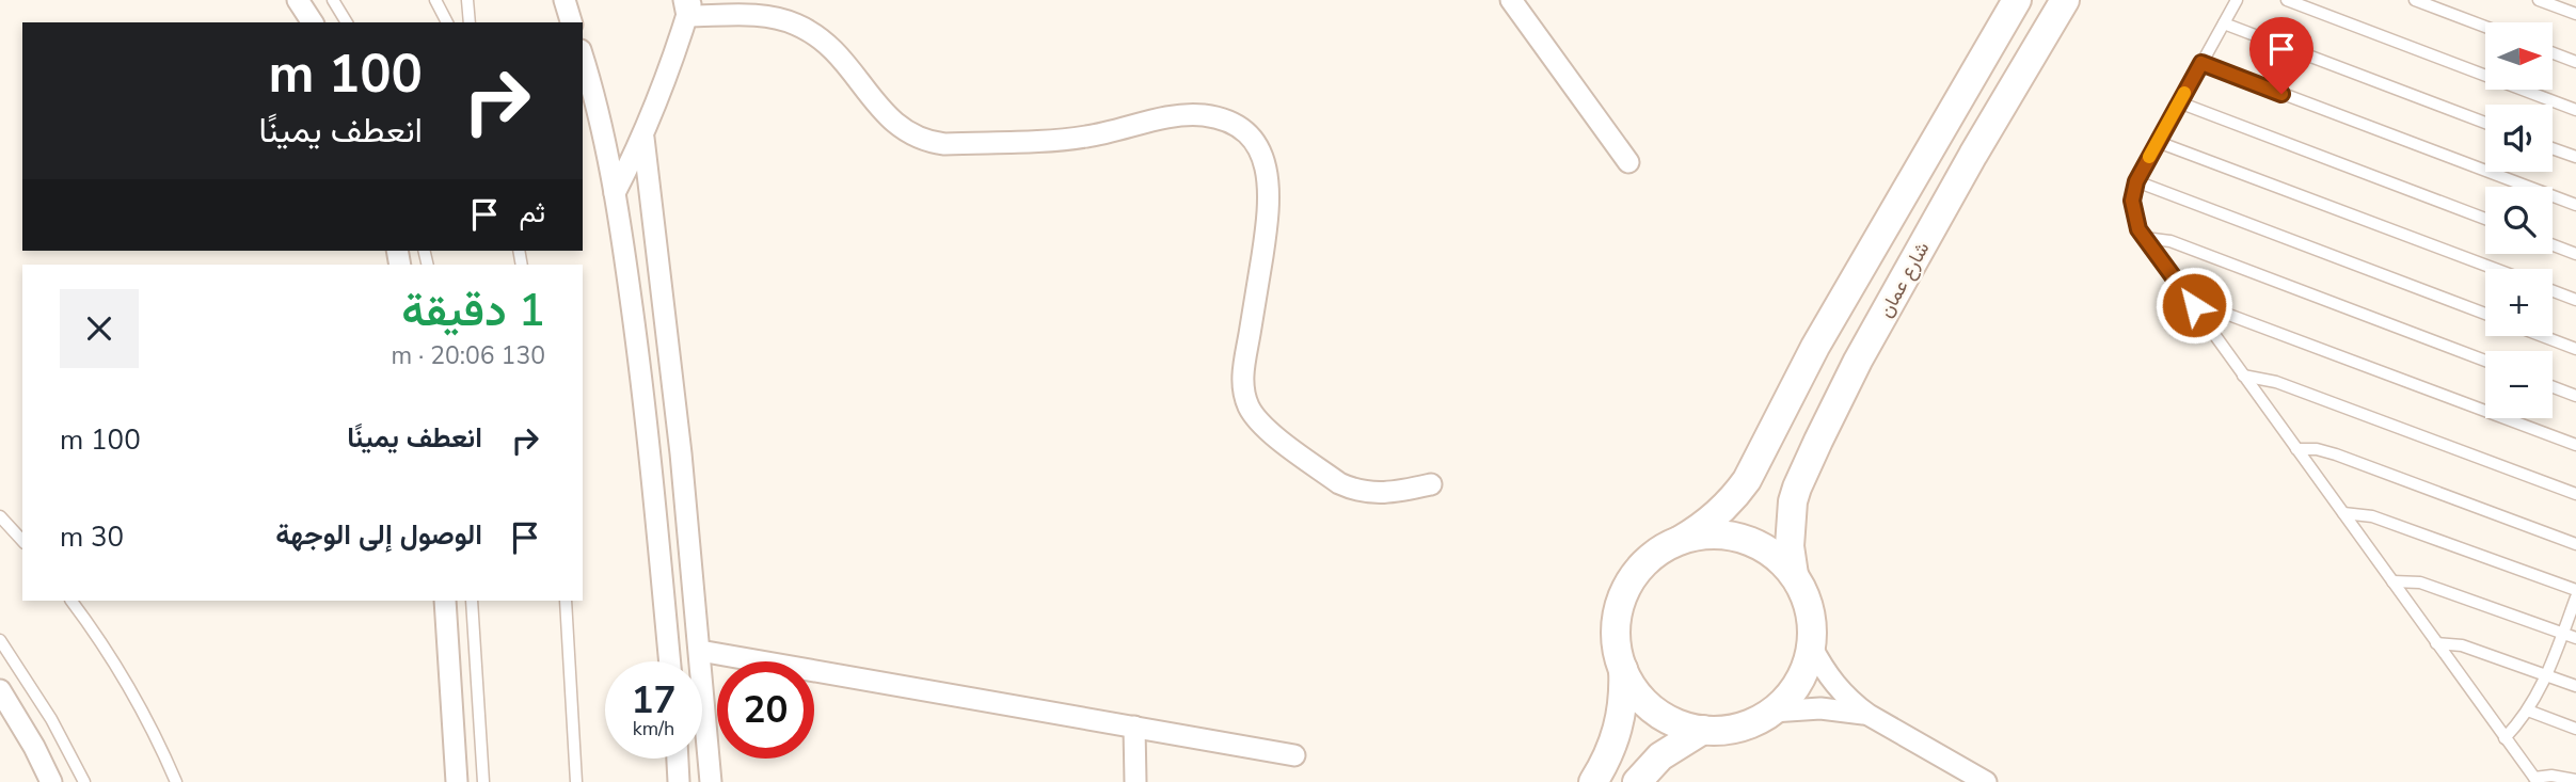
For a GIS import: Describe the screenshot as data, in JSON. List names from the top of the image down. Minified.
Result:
{"streets":{"main road":["شارع عمان"]},"north":"right","page":{"map_buttons":["+","−"],"turn":["100 m","انعطف يمينًا"],"then":"ثم","heading":["1 دقيقة","130 m · 20:06"],"list":[{"name":"انعطف يمينًا","value":"100 m"},{"name":"الوصول إلى الوجهة","value":"30 m"}],"speed":"17 km/h","limit":"20"}}
